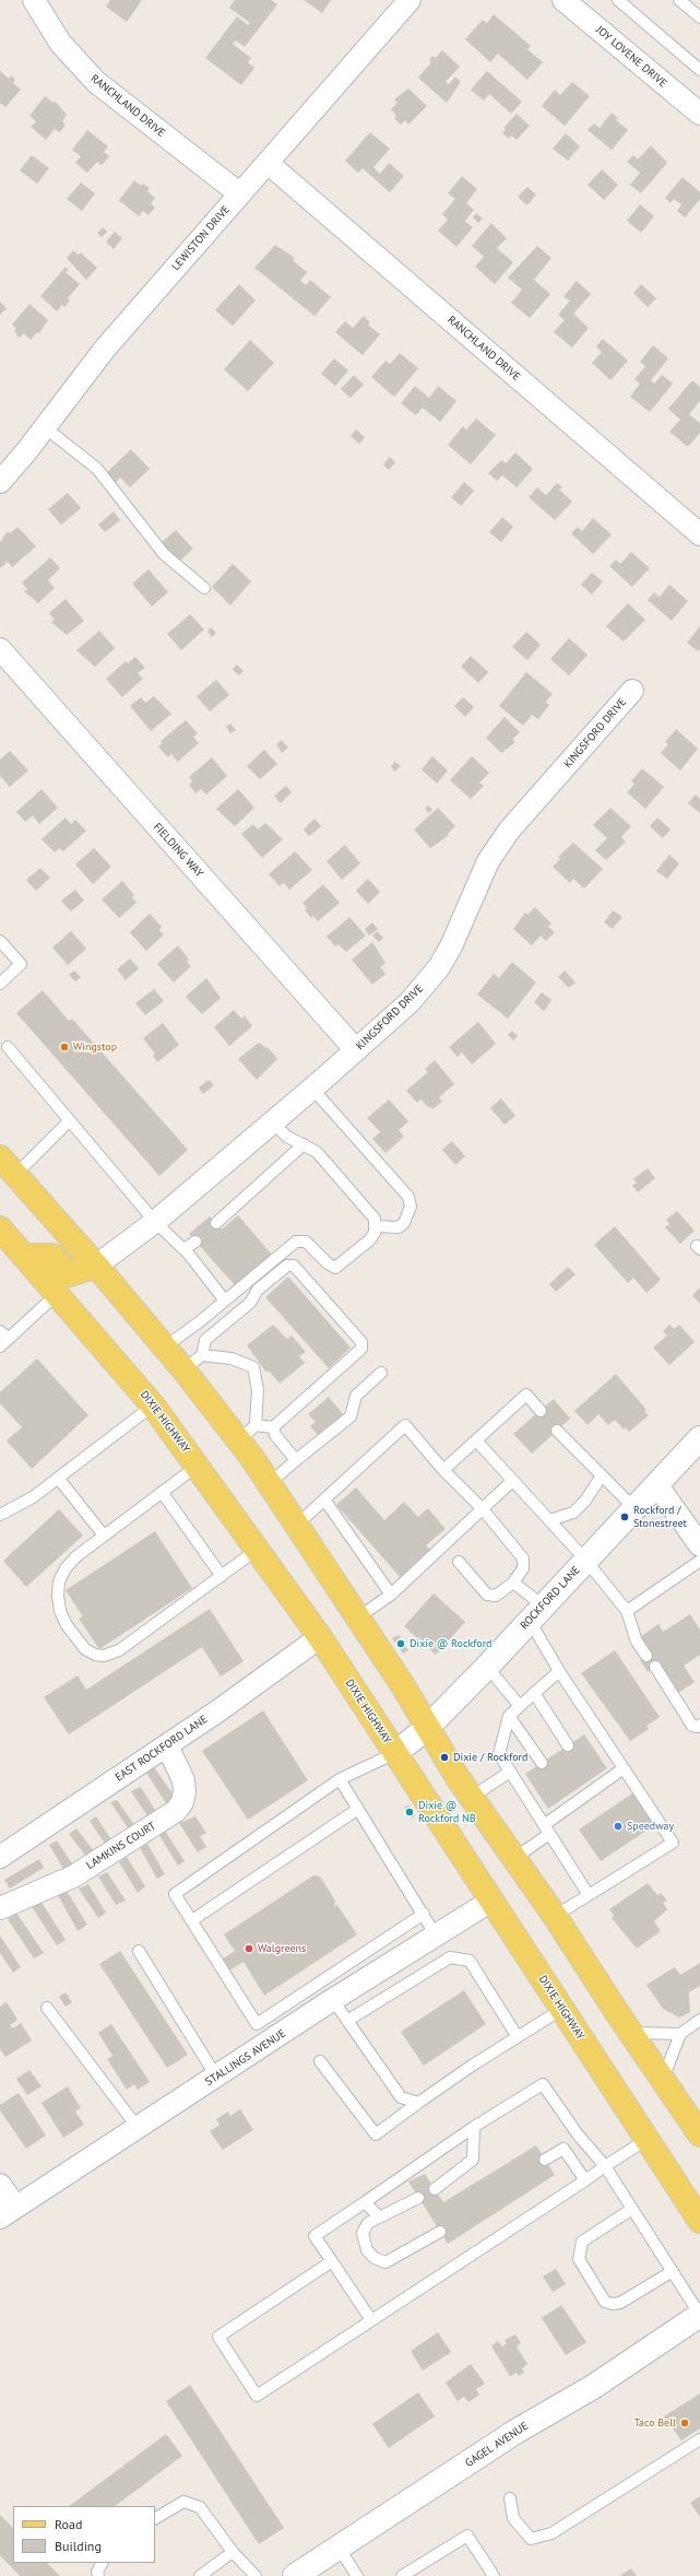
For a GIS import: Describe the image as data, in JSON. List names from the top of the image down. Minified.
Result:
{"streets":{"main road":["DIXIE HIGHWAY"],"street":["JOY LOVENE DRIVE","RANCHLAND DRIVE","LEWISTON DRIVE","KINGSFORD DRIVE","FIELDING WAY","ROCKFORD LANE","EAST ROCKFORD LANE","LAMKINS COURT","STALLINGS AVENUE","GAGEL AVENUE"]},"crossings":[["RANCHLAND DRIVE","LEWISTON DRIVE"],["KINGSFORD DRIVE","FIELDING WAY"],["DIXIE HIGHWAY","ROCKFORD LANE"],["DIXIE HIGHWAY","EAST ROCKFORD LANE"],["DIXIE HIGHWAY","STALLINGS AVENUE"],["EAST ROCKFORD LANE","LAMKINS COURT"]],"places":["Wingstop","Rockford / Stonestreet","Dixie @ Rockford","Dixie / Rockford","Dixie @ Rockford NB","Speedway","Walgreens","Taco Bell"],"legend":["Road","Building"]}
